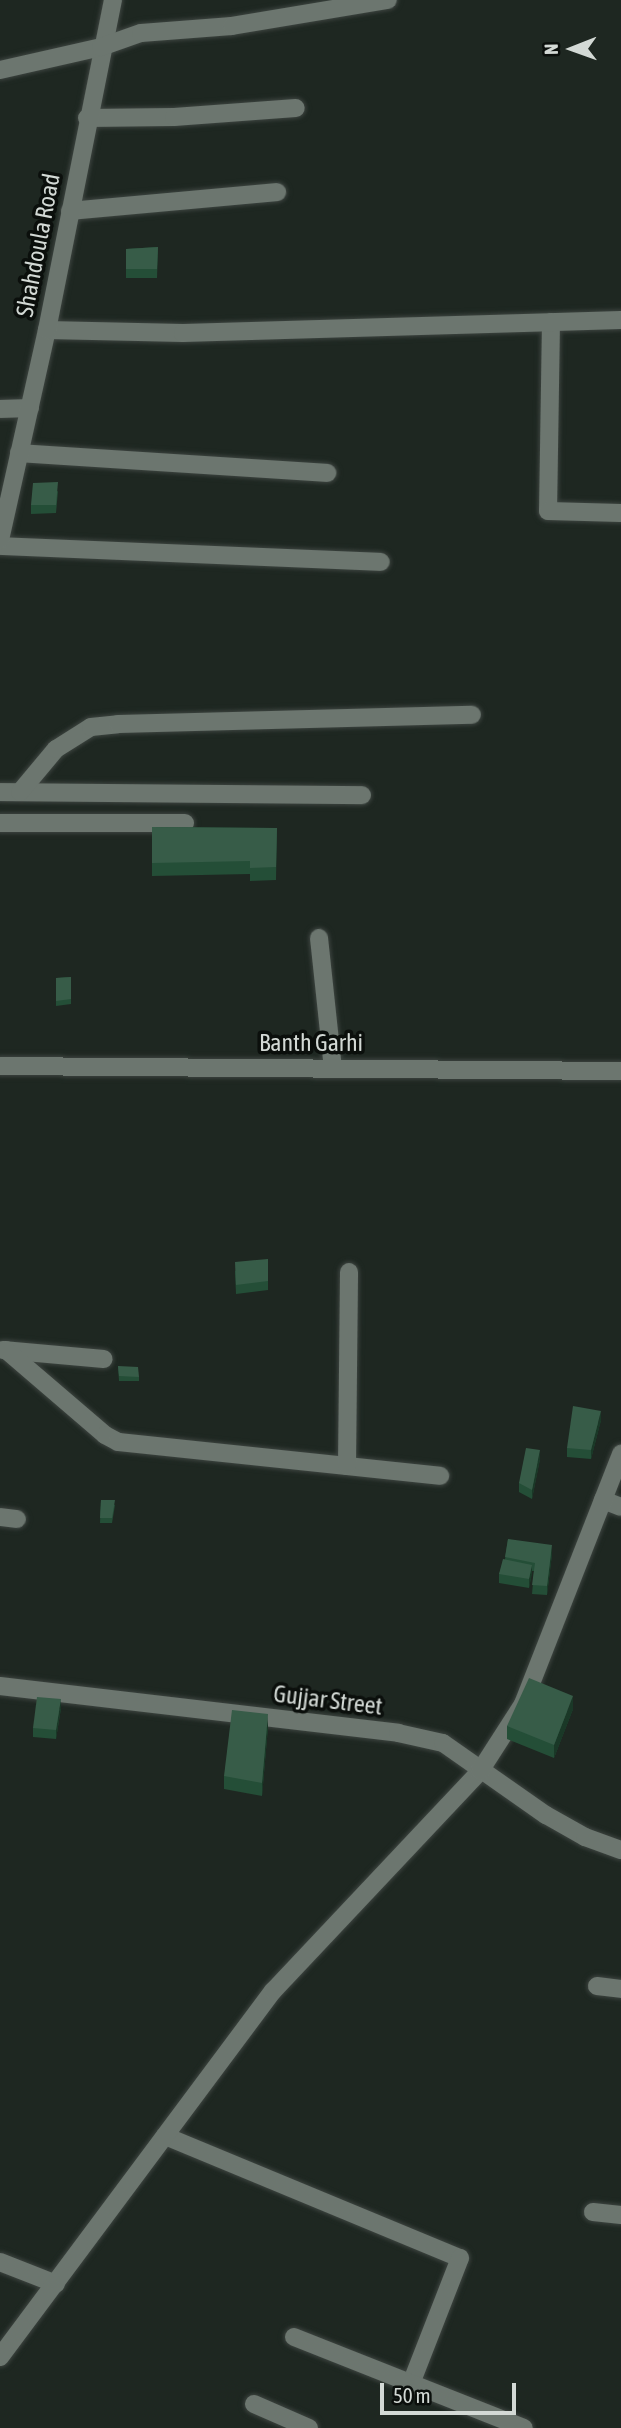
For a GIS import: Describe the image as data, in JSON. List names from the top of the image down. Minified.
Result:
{"streets":{"street":["Shahdoula Road","Banth Garhi","Gujjar Street"]},"scale_bar":"50 m","north":"left"}
